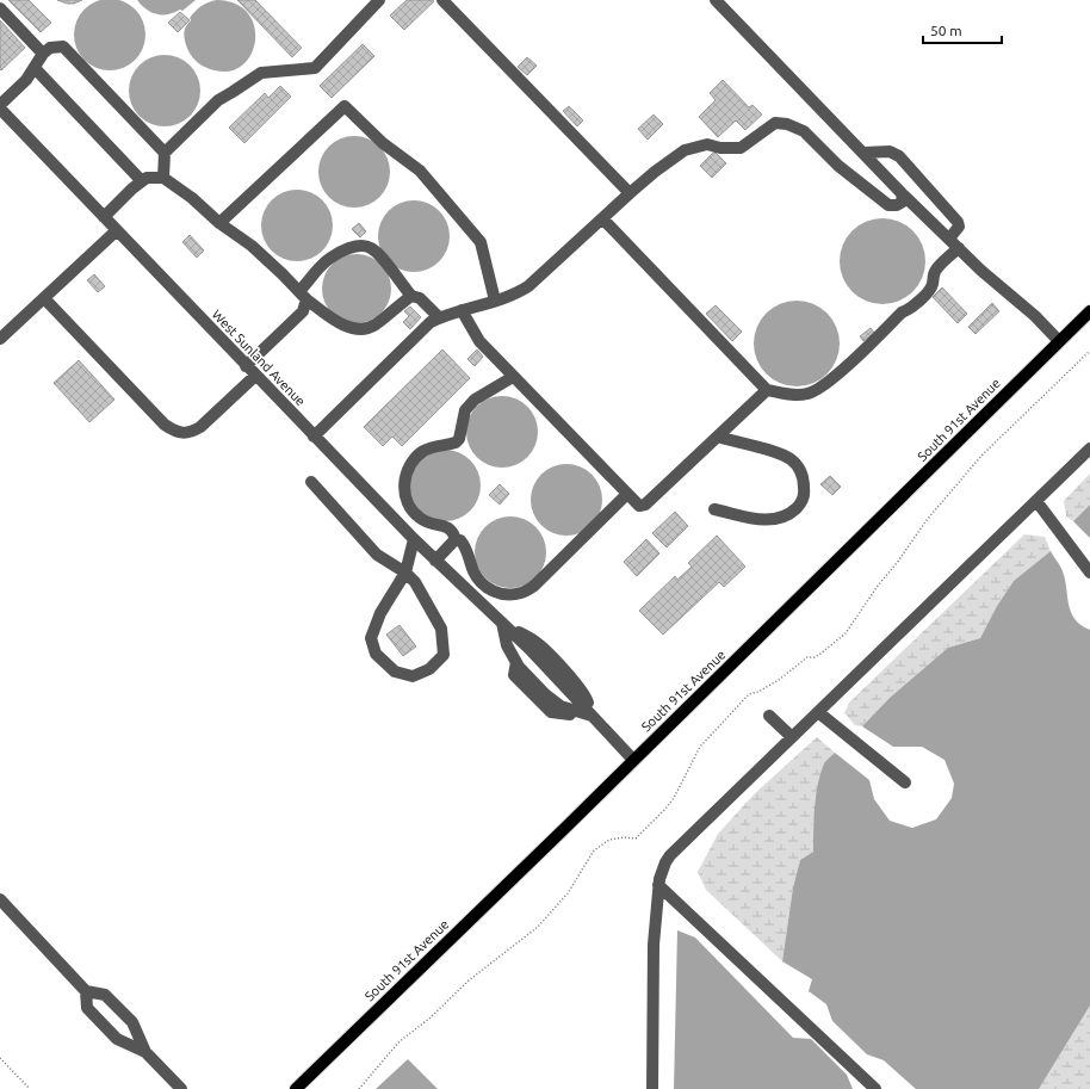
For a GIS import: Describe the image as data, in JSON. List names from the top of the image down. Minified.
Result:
{"streets":{"main road":["South 91st Avenue"],"street":["West Sunland Avenue"]},"crossings":[["West Sunland Avenue","South 91st Avenue"]],"scale_bar":"50 m"}
